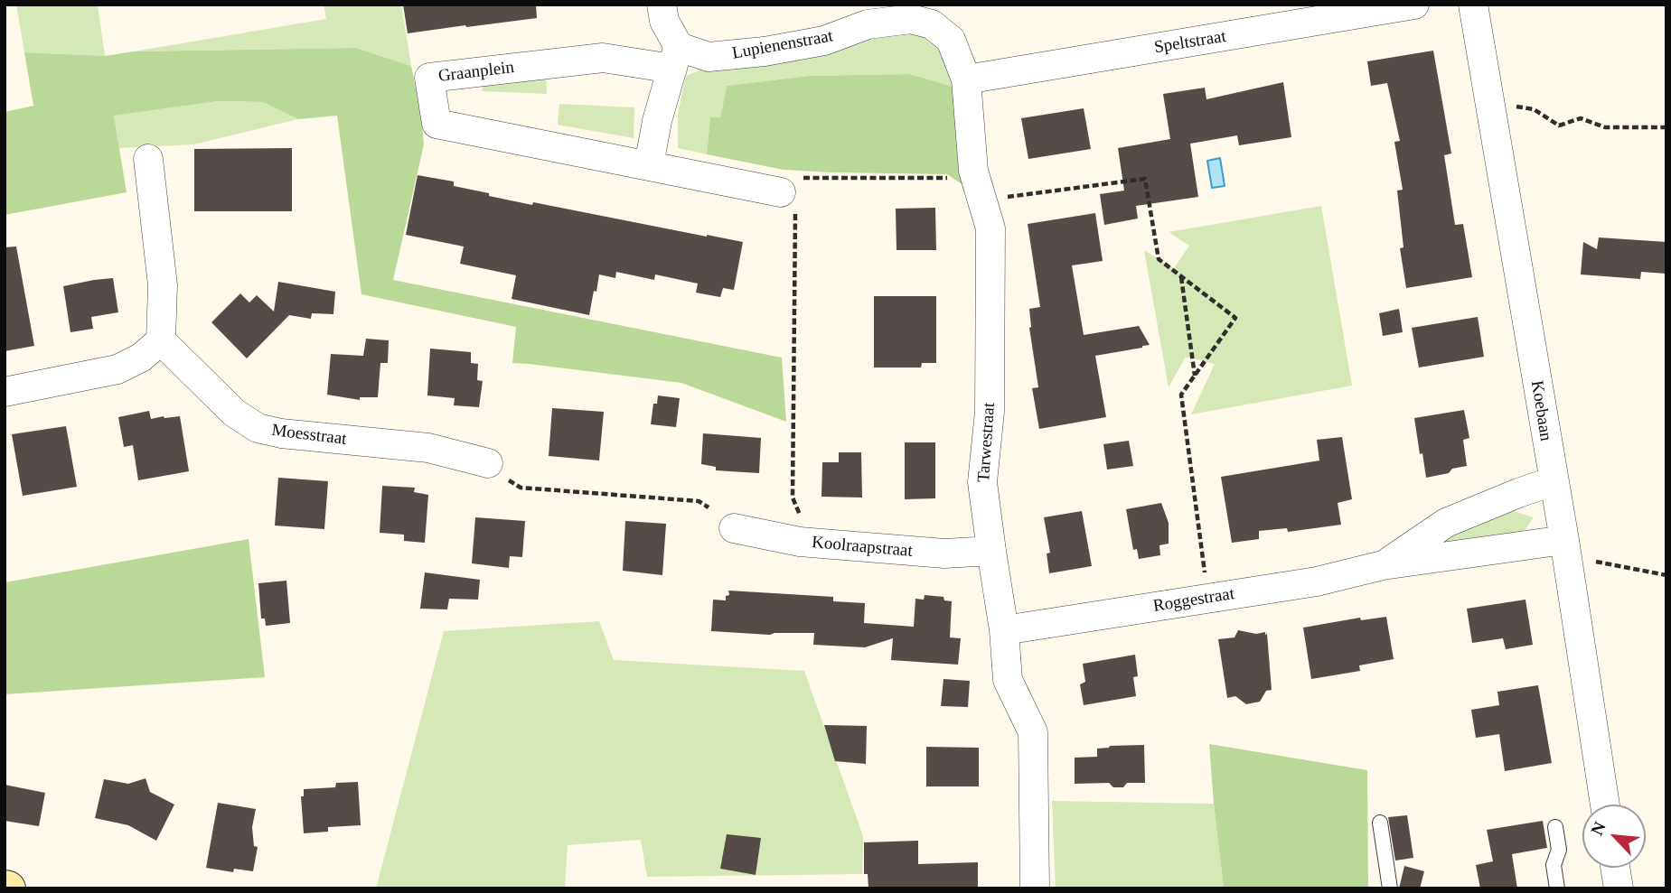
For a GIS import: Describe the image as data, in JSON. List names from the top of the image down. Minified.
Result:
{"streets":{"street":["Speltstraat","Lupienenstraat","Graanplein","Koebaan","Moesstraat","Tarwestraat","Koolraapstraat","Roggestraat"]},"crossings":[["Speltstraat","Tarwestraat"],["Lupienenstraat","Graanplein"],["Lupienenstraat","Tarwestraat"],["Koebaan","Roggestraat"],["Tarwestraat","Koolraapstraat"],["Tarwestraat","Roggestraat"]],"north":"top left"}
